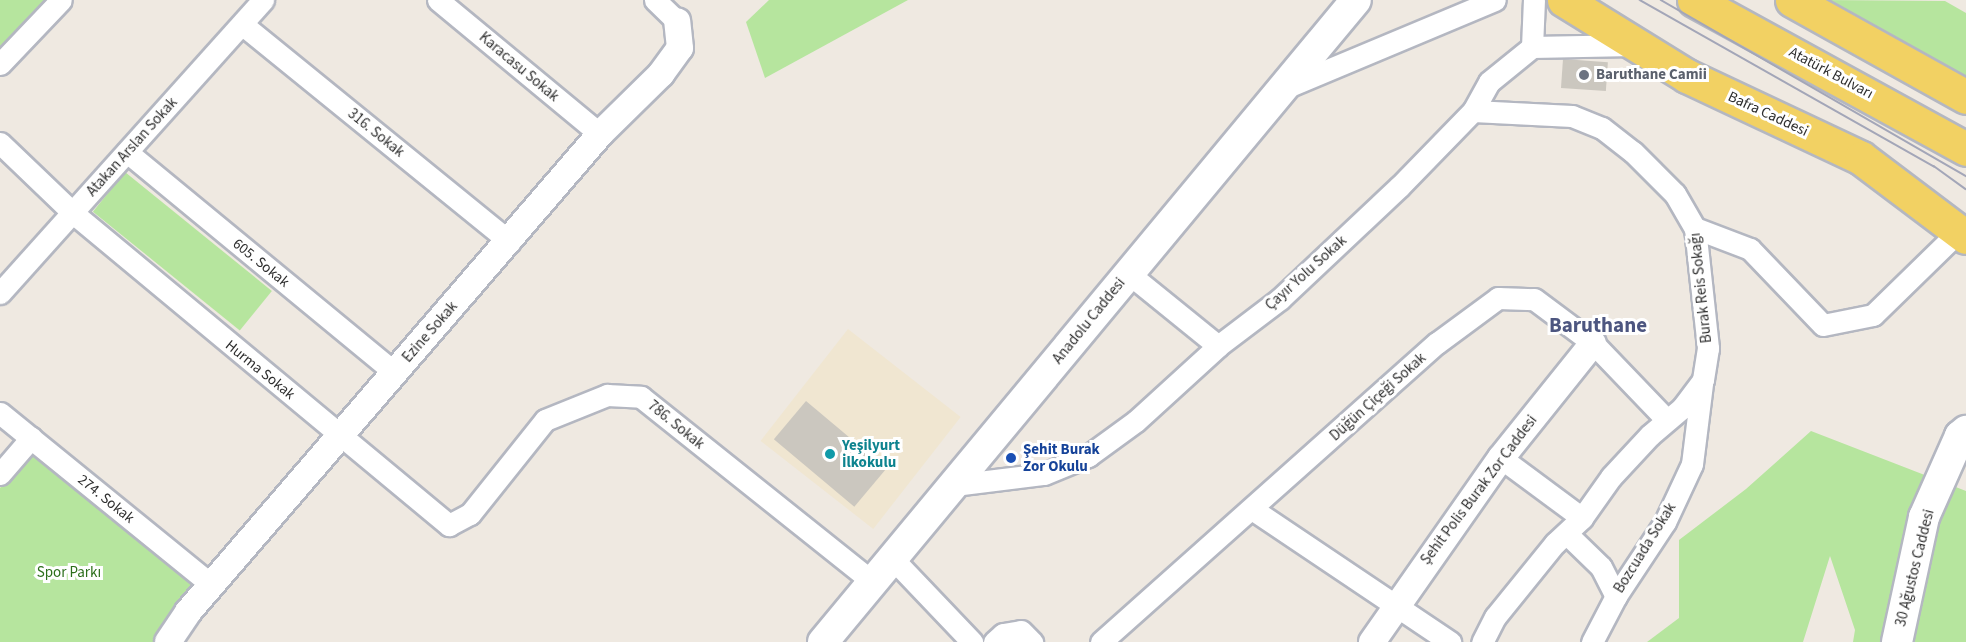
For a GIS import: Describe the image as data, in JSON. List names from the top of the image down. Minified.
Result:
{"streets":{"main road":["Atatürk Bulvarı","Bafra Caddesi","Anadolu Caddesi","30 Ağustos Caddesi"],"street":["Karacasu Sokak","316. Sokak","Atakan Arslan Sokak","605. Sokak","Çayır Yolu Sokak","Burak Reis Sokağı","Ezine Sokak","Hurma Sokak","Düğün Çiçeği Sokak","786. Sokak","Şehit Polis Burak Zor Caddesi","274. Sokak","Bozcuada Sokak"]},"crossings":[["Karacasu Sokak","Ezine Sokak"],["316. Sokak","Atakan Arslan Sokak"],["316. Sokak","Ezine Sokak"],["Atakan Arslan Sokak","605. Sokak"],["Atakan Arslan Sokak","Hurma Sokak"],["605. Sokak","Ezine Sokak"],["Çayır Yolu Sokak","Burak Reis Sokağı"],["Çayır Yolu Sokak","Anadolu Caddesi"],["Burak Reis Sokağı","Düğün Çiçeği Sokak"],["Burak Reis Sokağı","Bozcuada Sokak"],["Anadolu Caddesi","786. Sokak"],["Ezine Sokak","Hurma Sokak"],["Ezine Sokak","274. Sokak"],["Hurma Sokak","786. Sokak"],["Düğün Çiçeği Sokak","Şehit Polis Burak Zor Caddesi"]],"districts":["Baruthane"],"parks":["Spor Parkı"],"places":["Baruthane Camii","Yeşilyurt İlkokulu","Şehit Burak Zor Okulu"]}
